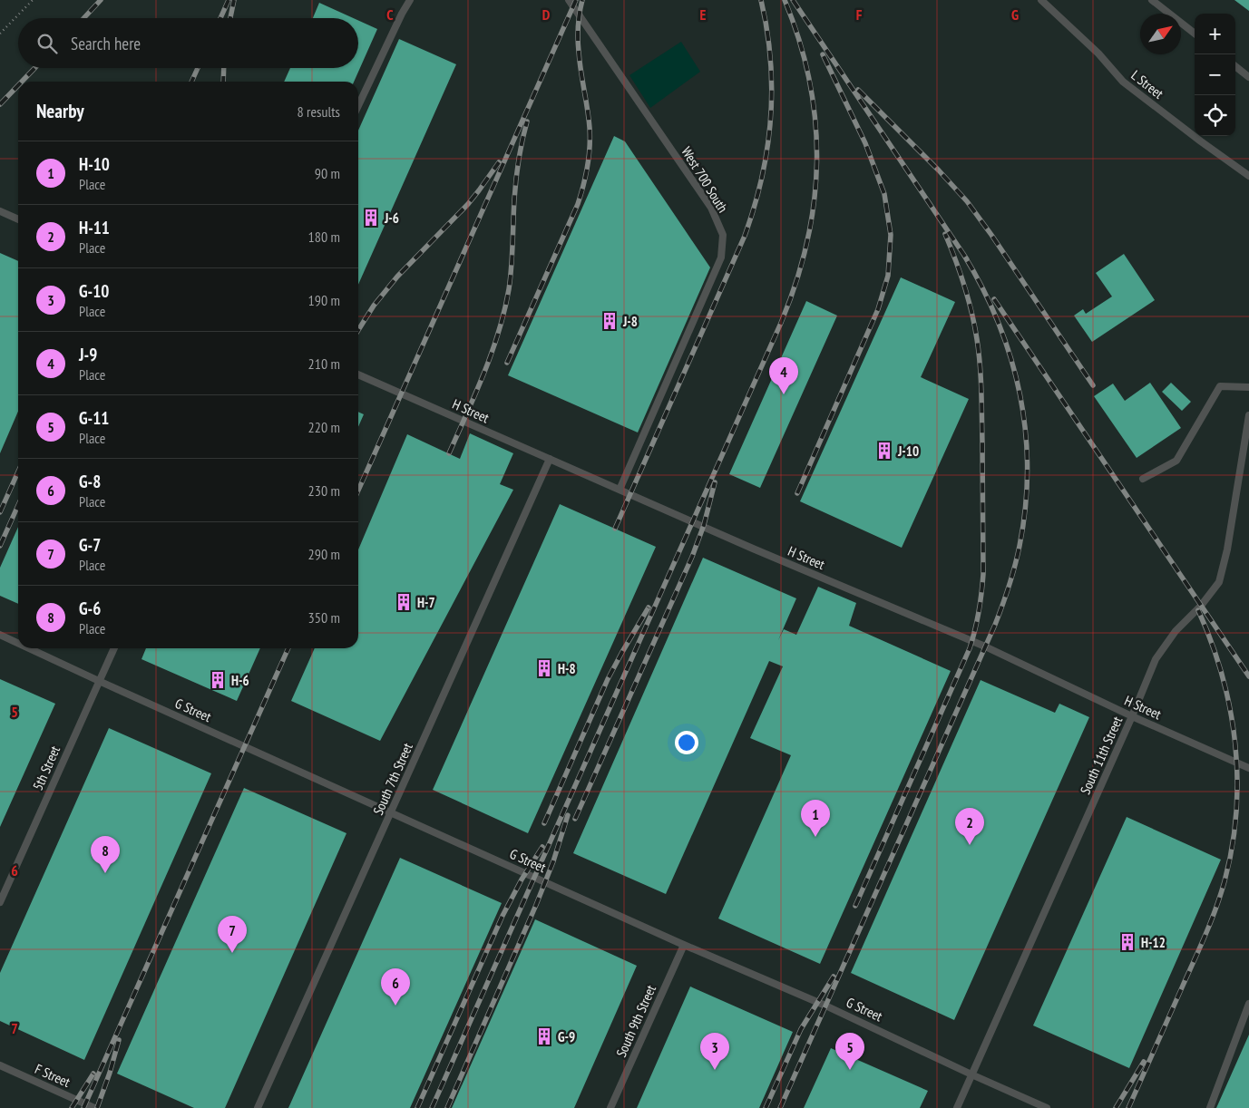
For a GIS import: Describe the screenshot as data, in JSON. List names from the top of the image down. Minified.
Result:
{"streets":{"lane":["L Street","West 700 South","H Street","G Street","South 11th Street","5th Street","South 7th Street","South 9th Street","F Street"]},"crossings":[["West 700 South","H Street"],["H Street","South 11th Street"],["H Street","South 7th Street"],["G Street","South 11th Street"],["G Street","5th Street"],["G Street","South 7th Street"],["G Street","South 9th Street"]],"places":{"building":["J-6","J-8","J-10","H-7","H-8","H-6","H-12","G-9"]},"north":"top right","page":{"map_buttons":["+","−"],"search":"Search here","heading":["Nearby","8 results"],"list":[{"mark":"1","name":"H-10","note":"Place","value":"90 m"},{"mark":"2","name":"H-11","note":"Place","value":"180 m"},{"mark":"3","name":"G-10","note":"Place","value":"190 m"},{"mark":"4","name":"J-9","note":"Place","value":"210 m"},{"mark":"5","name":"G-11","note":"Place","value":"220 m"},{"mark":"6","name":"G-8","note":"Place","value":"230 m"},{"mark":"7","name":"G-7","note":"Place","value":"290 m"},{"mark":"8","name":"G-6","note":"Place","value":"350 m"}],"pins":["4","1","2","8","7","6","3","5"]},"grid":{"columns":["C","D","E","F","G"],"rows":["5","6","7"]}}
